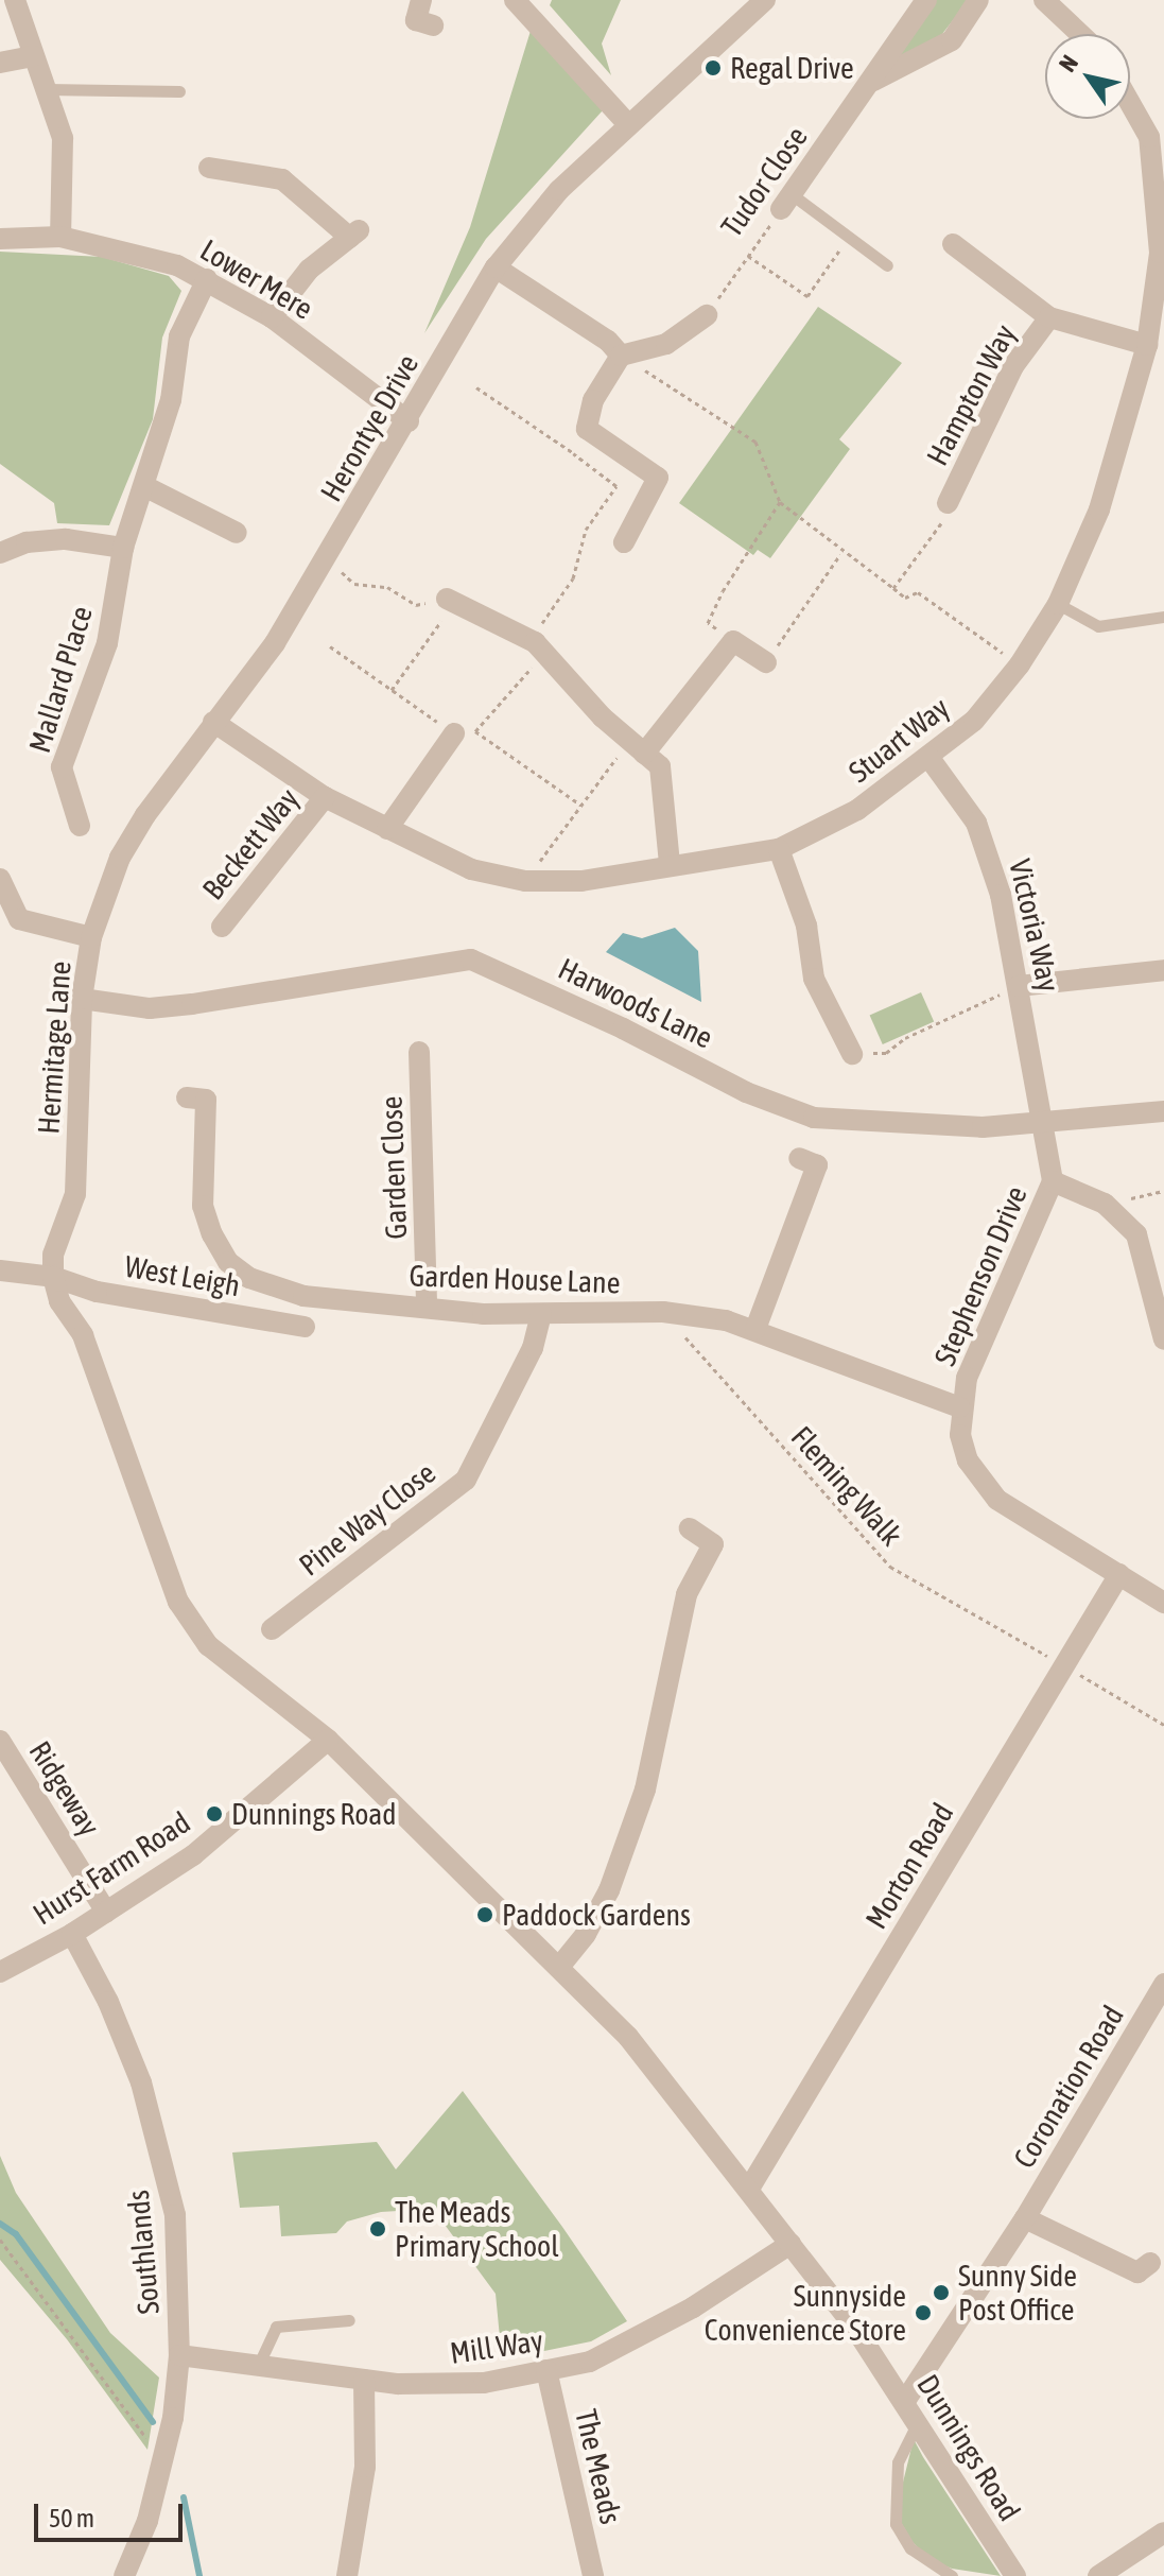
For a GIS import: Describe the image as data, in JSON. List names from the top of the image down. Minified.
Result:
{"streets":{"street":["Tudor Close","Lower Mere","Hampton Way","Herontye Drive","Mallard Place","Stuart Way","Beckett Way","Victoria Way","Harwoods Lane","Hermitage Lane","Garden Close","West Leigh","Stephenson Drive","Garden House Lane","Pine Way Close","Ridgeway","Morton Road","Hurst Farm Road","Coronation Road","Southlands","Mill Way","Dunnings Road","The Meads"],"path":["Fleming Walk"]},"crossings":[["Lower Mere","Herontye Drive"],["Lower Mere","Mallard Place"],["Hampton Way","Stuart Way"],["Herontye Drive","Stuart Way"],["Herontye Drive","Hermitage Lane"],["Stuart Way","Beckett Way"],["Stuart Way","Victoria Way"],["Victoria Way","Harwoods Lane"],["Victoria Way","Stephenson Drive"],["Harwoods Lane","Hermitage Lane"],["Harwoods Lane","Stephenson Drive"],["Hermitage Lane","West Leigh"],["Hermitage Lane","Dunnings Road"],["Garden Close","Garden House Lane"],["West Leigh","Dunnings Road"],["Stephenson Drive","Garden House Lane"],["Stephenson Drive","Morton Road"],["Garden House Lane","Fleming Walk"],["Garden House Lane","Pine Way Close"],["Fleming Walk","Morton Road"],["Ridgeway","Hurst Farm Road"],["Morton Road","Dunnings Road"],["Hurst Farm Road","Southlands"],["Hurst Farm Road","Dunnings Road"],["Coronation Road","Dunnings Road"],["Southlands","Mill Way"],["Mill Way","Dunnings Road"],["Mill Way","The Meads"]],"places":["Regal Drive","Dunnings Road","Paddock Gardens","The Meads Primary School","Sunny Side Post Office","Sunnyside Convenience Store"],"scale_bar":"50 m","north":"top left"}
